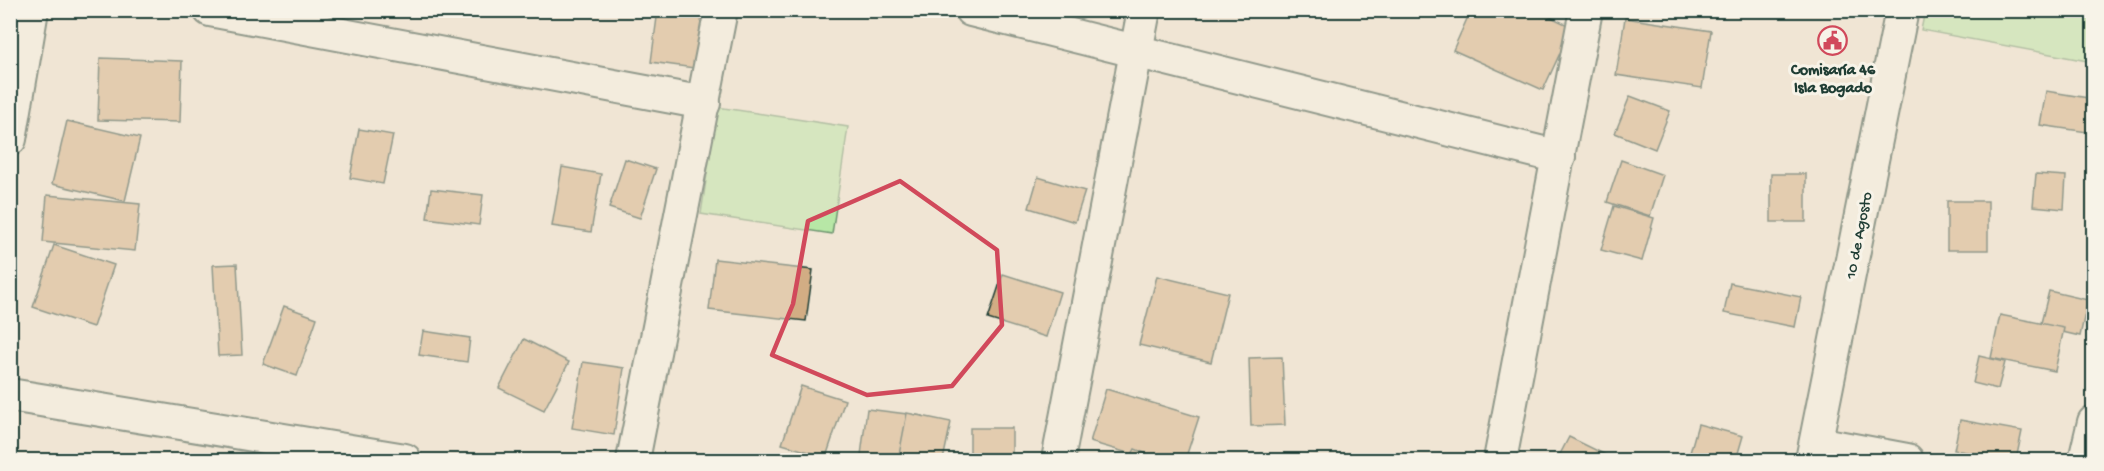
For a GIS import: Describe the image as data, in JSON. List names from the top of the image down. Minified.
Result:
{"streets":{"street":["10 de Agosto"]},"places":{"public building":["Comisaría 46 Isla Bogado"]}}
